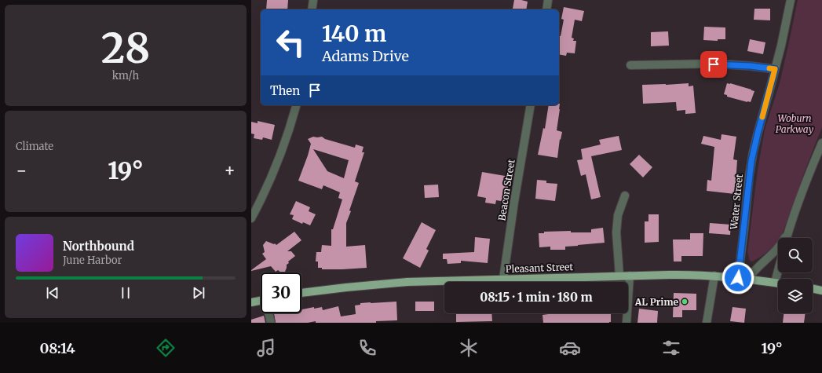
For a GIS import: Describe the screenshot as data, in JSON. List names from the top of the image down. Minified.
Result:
{"streets":{"main road":["Pleasant Street"],"street":["Beacon Street","Water Street"]},"crossings":[["Beacon Street","Pleasant Street"],["Water Street","Pleasant Street"]],"parks":["Woburn Parkway"],"places":["AL Prime"],"page":{"tile":[["28","km/h"],"Climate"],"turn":["140 m","Adams Drive"],"then":"Then","heat":["−","19°","+"],"song":["Northbound","June Harbor"],"limit":"30","trip":"08:15 · 1 min · 180 m","tabs":["08:14","19°"]}}
